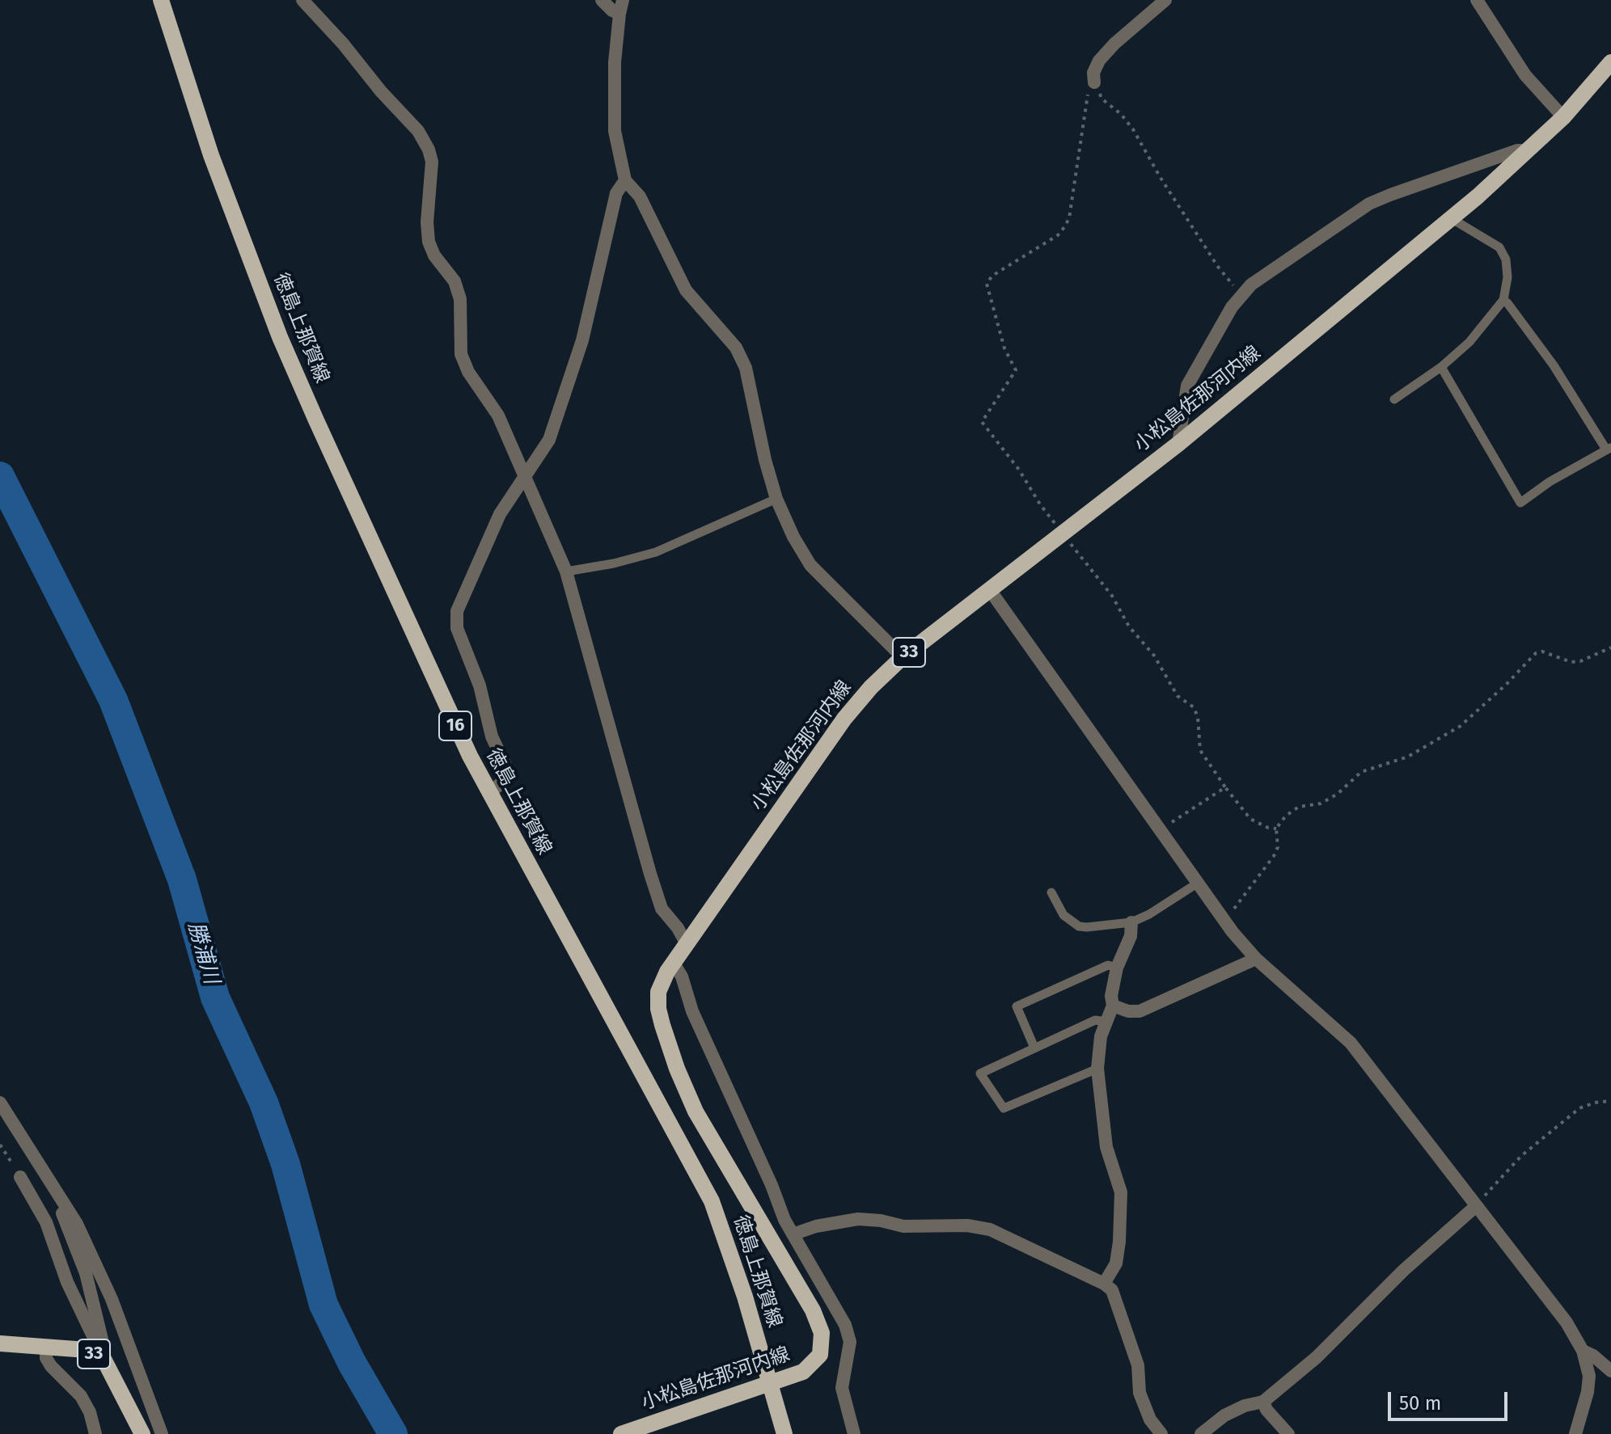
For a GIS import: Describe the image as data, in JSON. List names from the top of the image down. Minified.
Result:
{"streets":{"main road":["徳島上那賀線","小松島佐那河内線","33","16"]},"crossings":[["徳島上那賀線","小松島佐那河内線"]],"water":["勝浦川"],"scale_bar":"50 m"}
